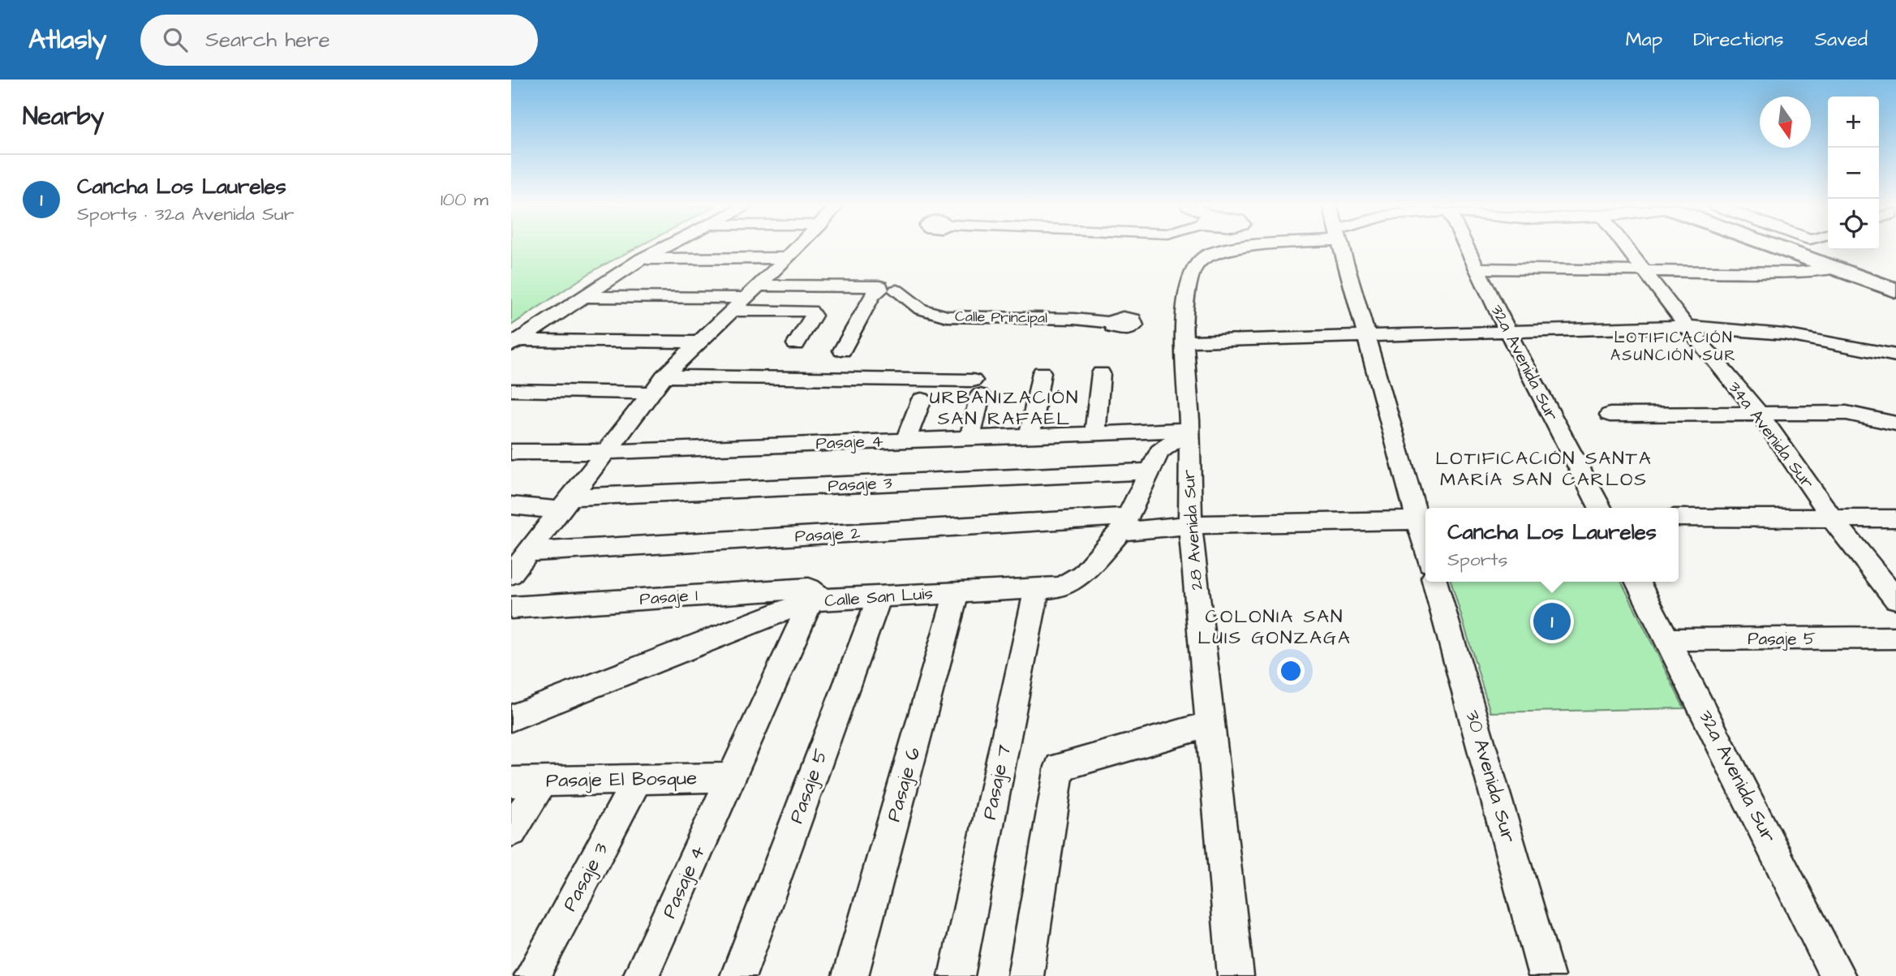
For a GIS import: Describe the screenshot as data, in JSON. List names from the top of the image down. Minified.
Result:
{"streets":{"street":["Calle Principal","32a Avenida Sur","34a Avenida Sur","Pasaje 4","Pasaje 3","28 Avenida Sur","Pasaje 2","Pasaje 1","Calle San Luis","Pasaje 5","30 Avenida Sur","Pasaje El Bosque","Pasaje 7","Pasaje 6"]},"crossings":[["32a Avenida Sur","Pasaje 5"],["Pasaje 4","28 Avenida Sur"],["Pasaje 4","Pasaje 1"],["Pasaje 4","Calle San Luis"],["Pasaje 4","Pasaje El Bosque"],["Pasaje 3","Calle San Luis"],["Pasaje 3","Pasaje El Bosque"],["28 Avenida Sur","Pasaje 2"],["28 Avenida Sur","Calle San Luis"],["Pasaje 2","Calle San Luis"],["Pasaje 1","Calle San Luis"],["Calle San Luis","Pasaje 5"],["Calle San Luis","Pasaje 7"],["Calle San Luis","Pasaje 6"]],"districts":["LOTIFICACIÓN ASUNCIÓN SUR","URBANIZACIÓN SAN RAFAEL","LOTIFICACIÓN SANTA MARÍA SAN CARLOS","COLONIA SAN LUIS GONZAGA"],"north":"bottom","page":{"header":"Atlasly","search":"Search here","nav":["Map","Directions","Saved"],"heading":"Nearby","map_buttons":["+","−"],"list":[{"mark":"1","name":"Cancha Los Laureles","note":"Sports · 32a Avenida Sur","value":"100 m"}],"popup":["Cancha Los Laureles","Sports"],"pins":"1"}}
